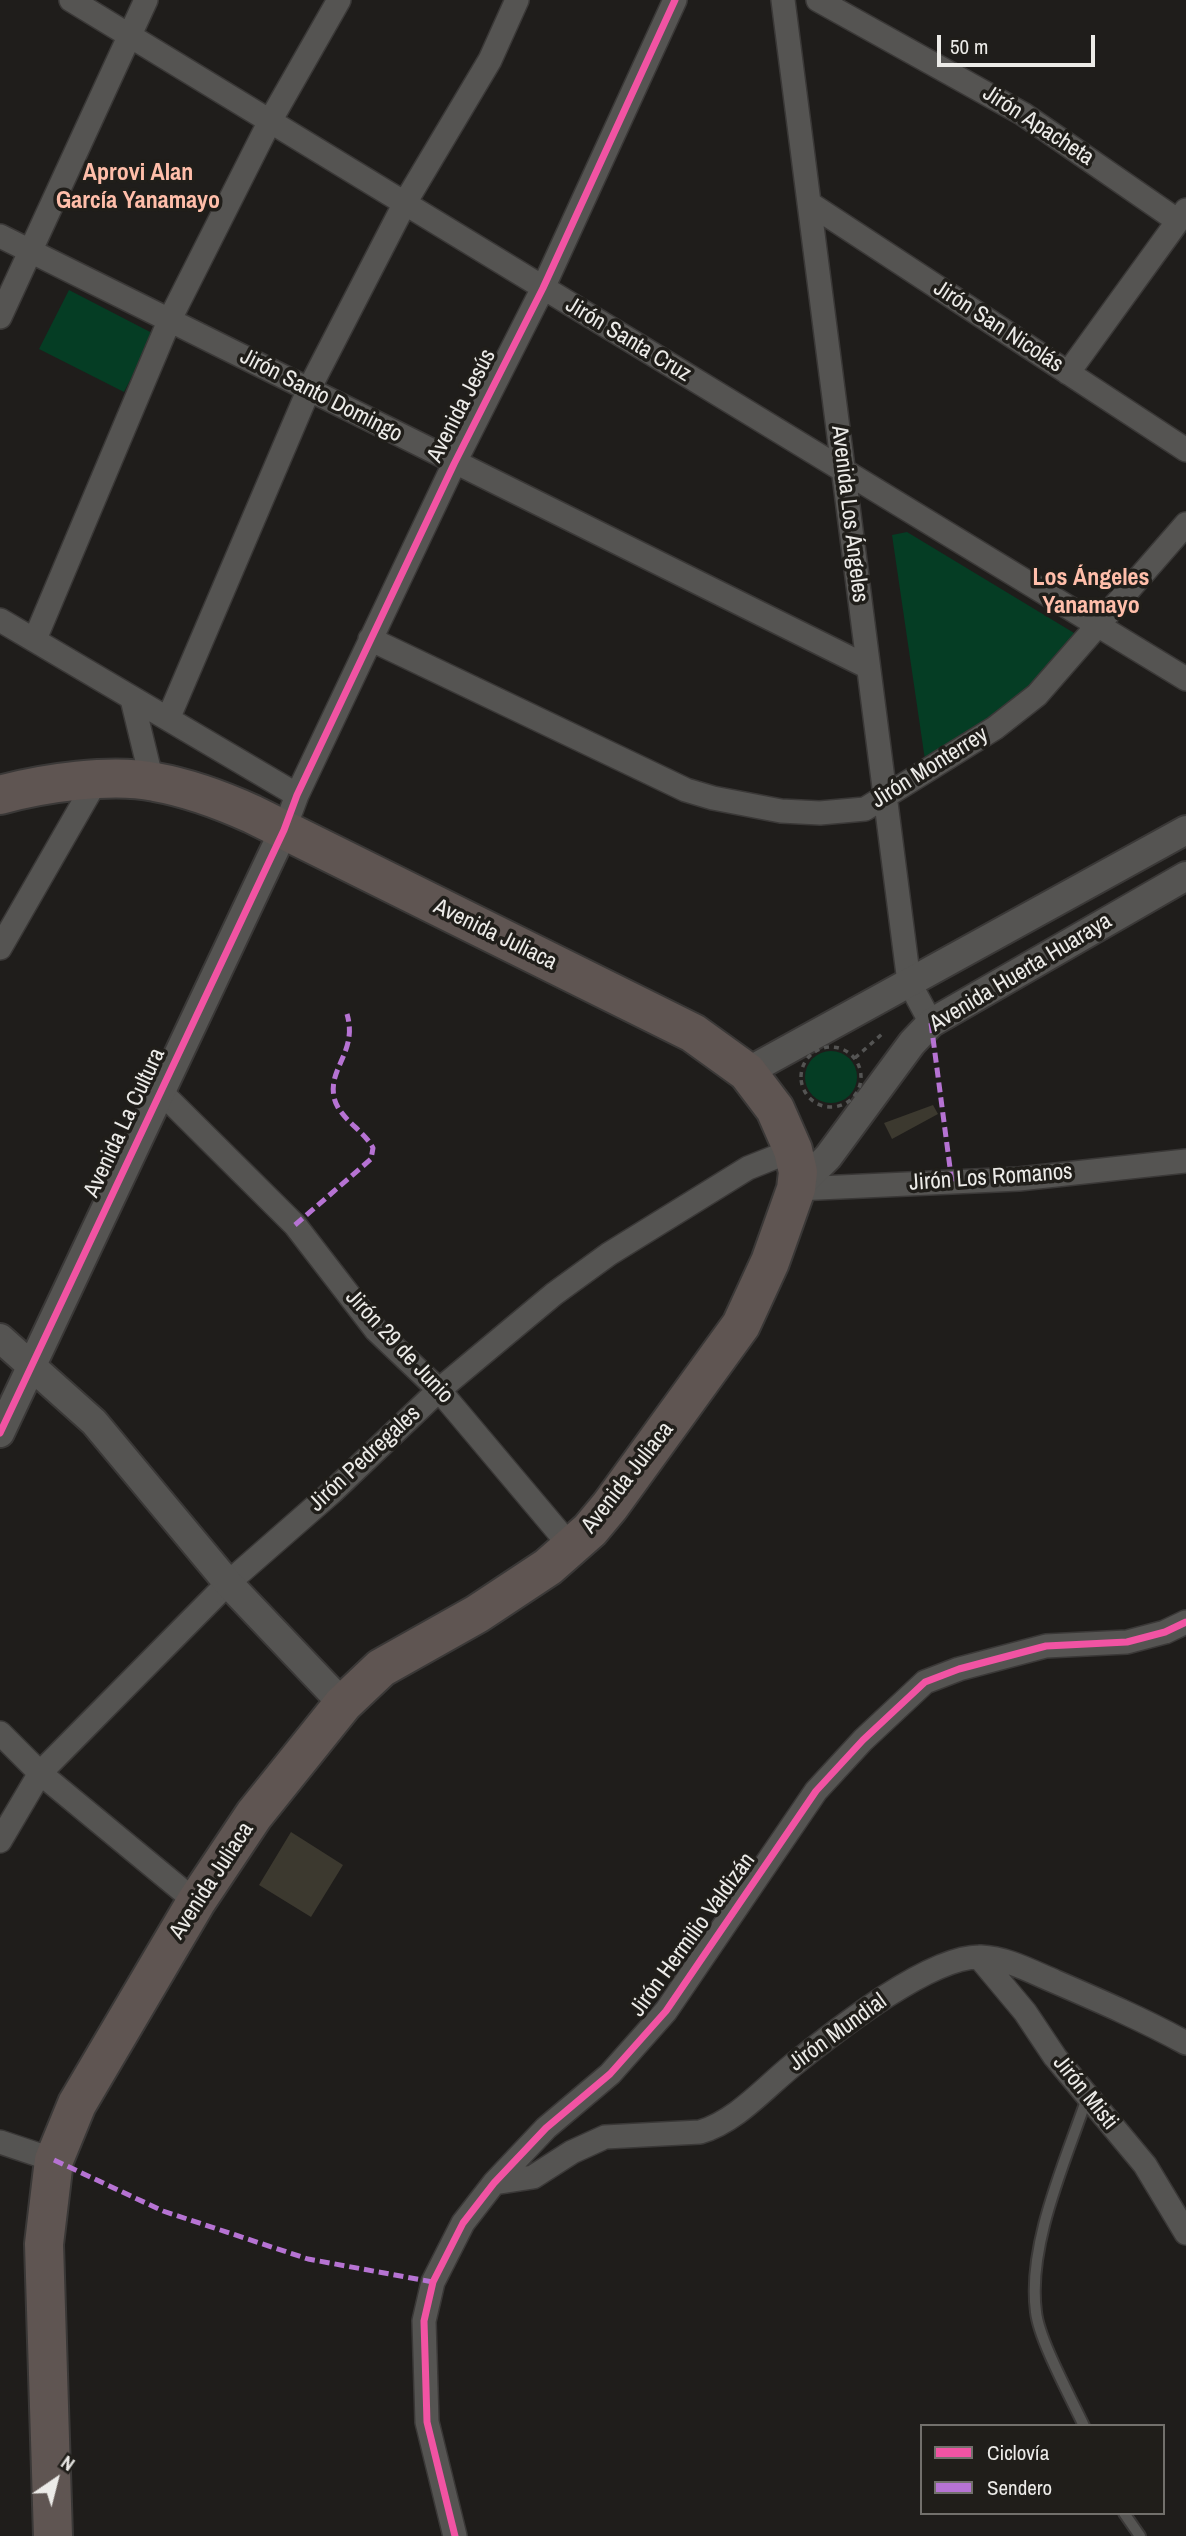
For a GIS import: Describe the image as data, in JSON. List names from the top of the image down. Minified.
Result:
{"streets":{"highway":["Avenida Juliaca"],"street":["Jirón Apacheta","Jirón San Nicolás","Jirón Santa Cruz","Jirón Santo Domingo","Avenida Jesús","Avenida Los Ángeles","Jirón Monterrey","Avenida Huerta Huaraya","Avenida La Cultura","Jirón Los Romanos","Jirón 29 de Junio","Jirón Pedregales","Jirón Hermilio Valdizán","Jirón Mundial","Jirón Misti"]},"crossings":[["Jirón San Nicolás","Avenida Los Ángeles"],["Jirón Santa Cruz","Avenida Jesús"],["Jirón Santa Cruz","Avenida Los Ángeles"],["Jirón Santa Cruz","Jirón Monterrey"],["Jirón Santo Domingo","Avenida Jesús"],["Jirón Santo Domingo","Avenida Los Ángeles"],["Avenida Jesús","Jirón Monterrey"],["Avenida Jesús","Avenida Juliaca"],["Avenida Jesús","Avenida La Cultura"],["Avenida Los Ángeles","Jirón Monterrey"],["Avenida Los Ángeles","Avenida Huerta Huaraya"],["Avenida Juliaca","Avenida Huerta Huaraya"],["Avenida Juliaca","Avenida La Cultura"],["Avenida Juliaca","Jirón Los Romanos"],["Avenida Juliaca","Jirón 29 de Junio"],["Avenida Juliaca","Jirón Pedregales"],["Avenida Huerta Huaraya","Jirón Los Romanos"],["Avenida La Cultura","Jirón 29 de Junio"],["Jirón 29 de Junio","Jirón Pedregales"],["Jirón Hermilio Valdizán","Jirón Mundial"],["Jirón Mundial","Jirón Misti"]],"districts":["Aprovi Alan García Yanamayo","Los Ángeles Yanamayo"],"legend":["Ciclovía","Sendero"],"scale_bar":"50 m","north":"top right"}
